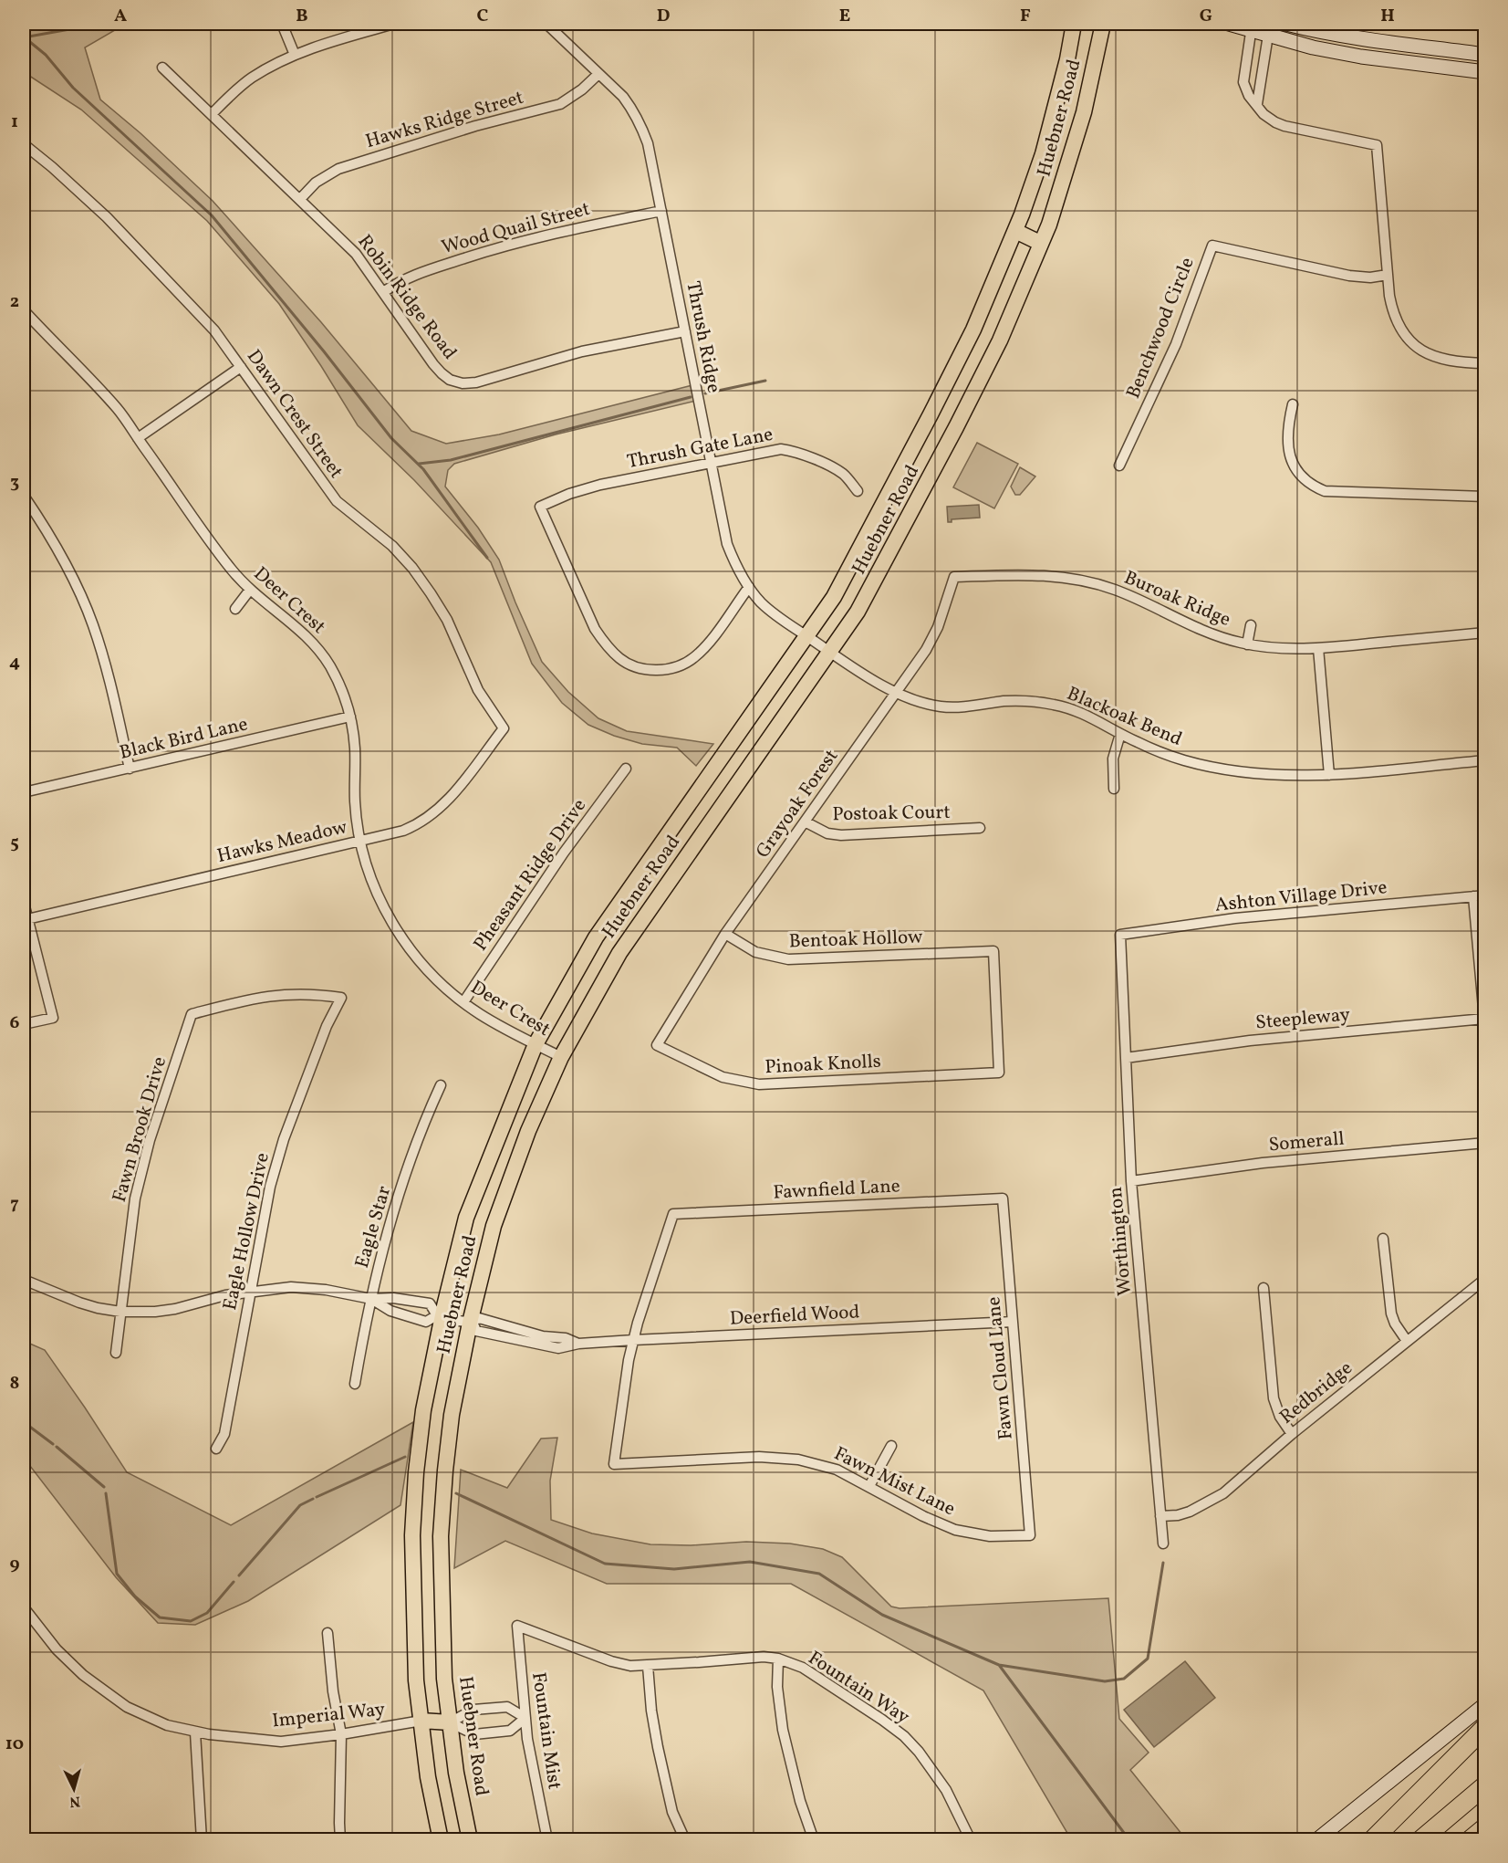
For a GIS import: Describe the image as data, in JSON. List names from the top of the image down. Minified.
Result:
{"streets":{"main road":["Huebner Road"],"street":["Hawks Ridge Street","Wood Quail Street","Robin Ridge Road","Benchwood Circle","Thrush Ridge","Dawn Crest Street","Thrush Gate Lane","Buroak Ridge","Deer Crest","Blackoak Bend","Black Bird Lane","Grayoak Forest","Postoak Court","Hawks Meadow","Pheasant Ridge Drive","Ashton Village Drive","Bentoak Hollow","Steepleway","Pinoak Knolls","Fawn Brook Drive","Somerall","Fawnfield Lane","Eagle Star","Eagle Hollow Drive","Worthington","Deerfield Wood","Fawn Cloud Lane","Redbridge","Fawn Mist Lane","Fountain Way","Imperial Way","Fountain Mist"]},"crossings":[["Huebner Road","Thrush Ridge"],["Huebner Road","Deer Crest"],["Huebner Road","Blackoak Bend"],["Huebner Road","Deerfield Wood"],["Huebner Road","Imperial Way"],["Hawks Ridge Street","Robin Ridge Road"],["Hawks Ridge Street","Thrush Ridge"],["Wood Quail Street","Robin Ridge Road"],["Wood Quail Street","Thrush Ridge"],["Robin Ridge Road","Thrush Ridge"],["Thrush Ridge","Thrush Gate Lane"],["Thrush Ridge","Blackoak Bend"],["Dawn Crest Street","Hawks Meadow"],["Buroak Ridge","Grayoak Forest"],["Deer Crest","Black Bird Lane"],["Deer Crest","Hawks Meadow"],["Deer Crest","Pheasant Ridge Drive"],["Blackoak Bend","Grayoak Forest"],["Grayoak Forest","Postoak Court"],["Grayoak Forest","Bentoak Hollow"],["Grayoak Forest","Pinoak Knolls"],["Ashton Village Drive","Worthington"],["Bentoak Hollow","Pinoak Knolls"],["Steepleway","Worthington"],["Fawn Brook Drive","Eagle Hollow Drive"],["Somerall","Worthington"],["Fawnfield Lane","Deerfield Wood"],["Fawnfield Lane","Fawn Cloud Lane"],["Fawnfield Lane","Fawn Mist Lane"],["Worthington","Redbridge"],["Deerfield Wood","Fawn Cloud Lane"],["Deerfield Wood","Fawn Mist Lane"],["Fawn Cloud Lane","Fawn Mist Lane"],["Fountain Way","Fountain Mist"]],"north":"bottom","grid":{"columns":["A","B","C","D","E","F","G","H"],"rows":["1","2","3","4","5","6","7","8","9","10"]}}
